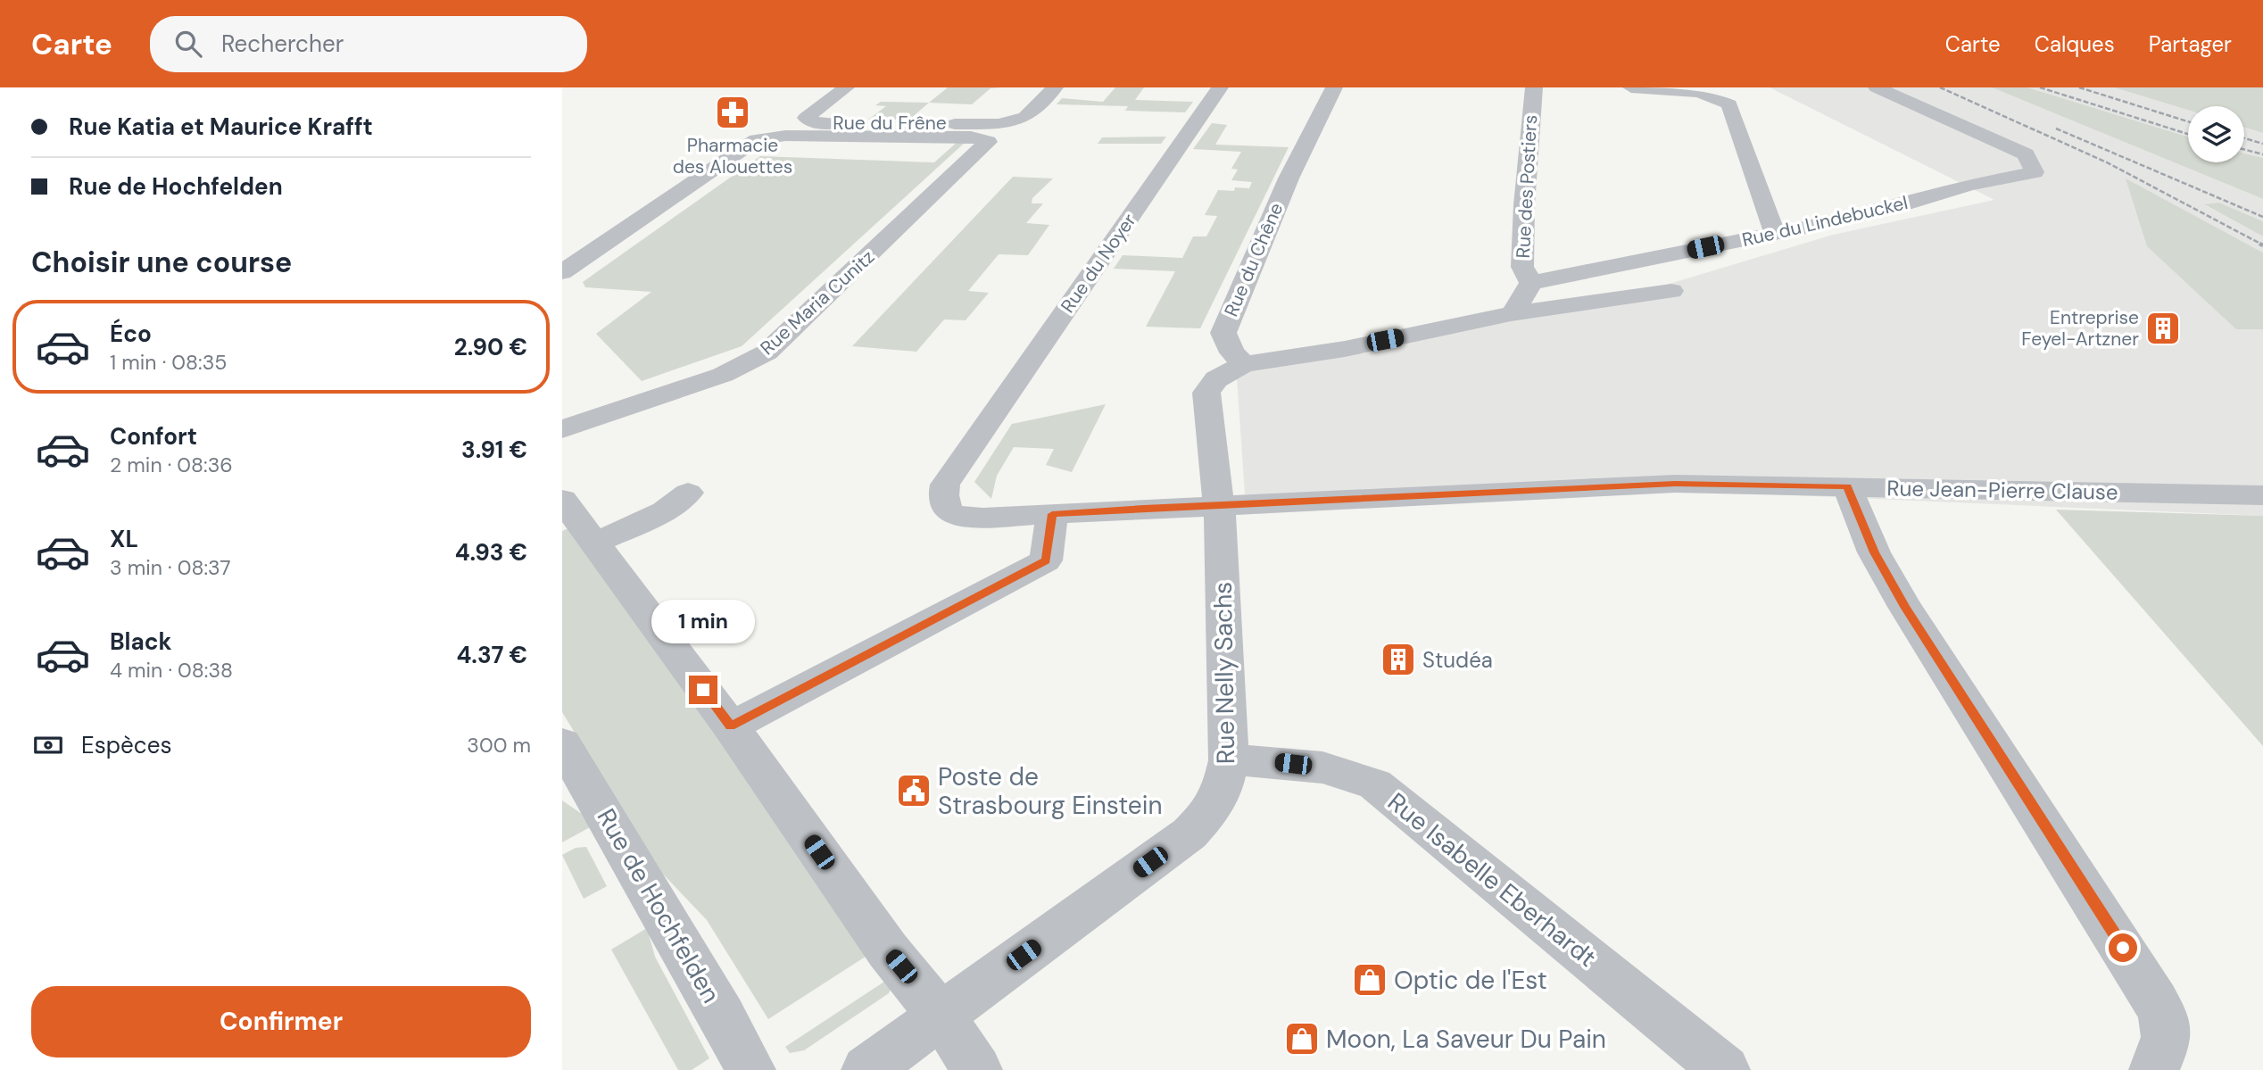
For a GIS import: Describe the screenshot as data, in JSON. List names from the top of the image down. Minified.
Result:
{"streets":{"street":["Rue du Frêne","Rue des Postiers","Rue du Lindebuckel","Rue du Chêne","Rue du Noyer","Rue Maria Cunitz","Rue Jean-Pierre Clause","Rue Nelly Sachs","Rue Isabelle Eberhardt","Rue de Hochfelden"]},"crossings":[["Rue des Postiers","Rue du Lindebuckel"],["Rue du Noyer","Rue Jean-Pierre Clause"],["Rue Jean-Pierre Clause","Rue Nelly Sachs"],["Rue Nelly Sachs","Rue Isabelle Eberhardt"]],"places":{"pharmacy":["Pharmacie des Alouettes"],"building":["Entreprise Feyel-Artzner","Studéa"],"public building":["Poste de Strasbourg Einstein"],"shop":["Optic de l'Est","Moon, La Saveur Du Pain"]},"page":{"header":"Carte","search":"Rechercher","nav":["Carte","Calques","Partager"],"banner":["Rue Katia et Maurice Krafft","Rue de Hochfelden"],"heading":"Choisir une course","list":[{"name":"Éco","note":"1 min · 08:35","value":"2.90 €"},{"name":"Confort","note":"2 min · 08:36","value":"3.91 €"},{"name":"XL","note":"3 min · 08:37","value":"4.93 €"},{"name":"Black","note":"4 min · 08:38","value":"4.37 €"}],"bubble":"1 min","pay":["Espèces","300 m"],"buttons":"Confirmer"}}
